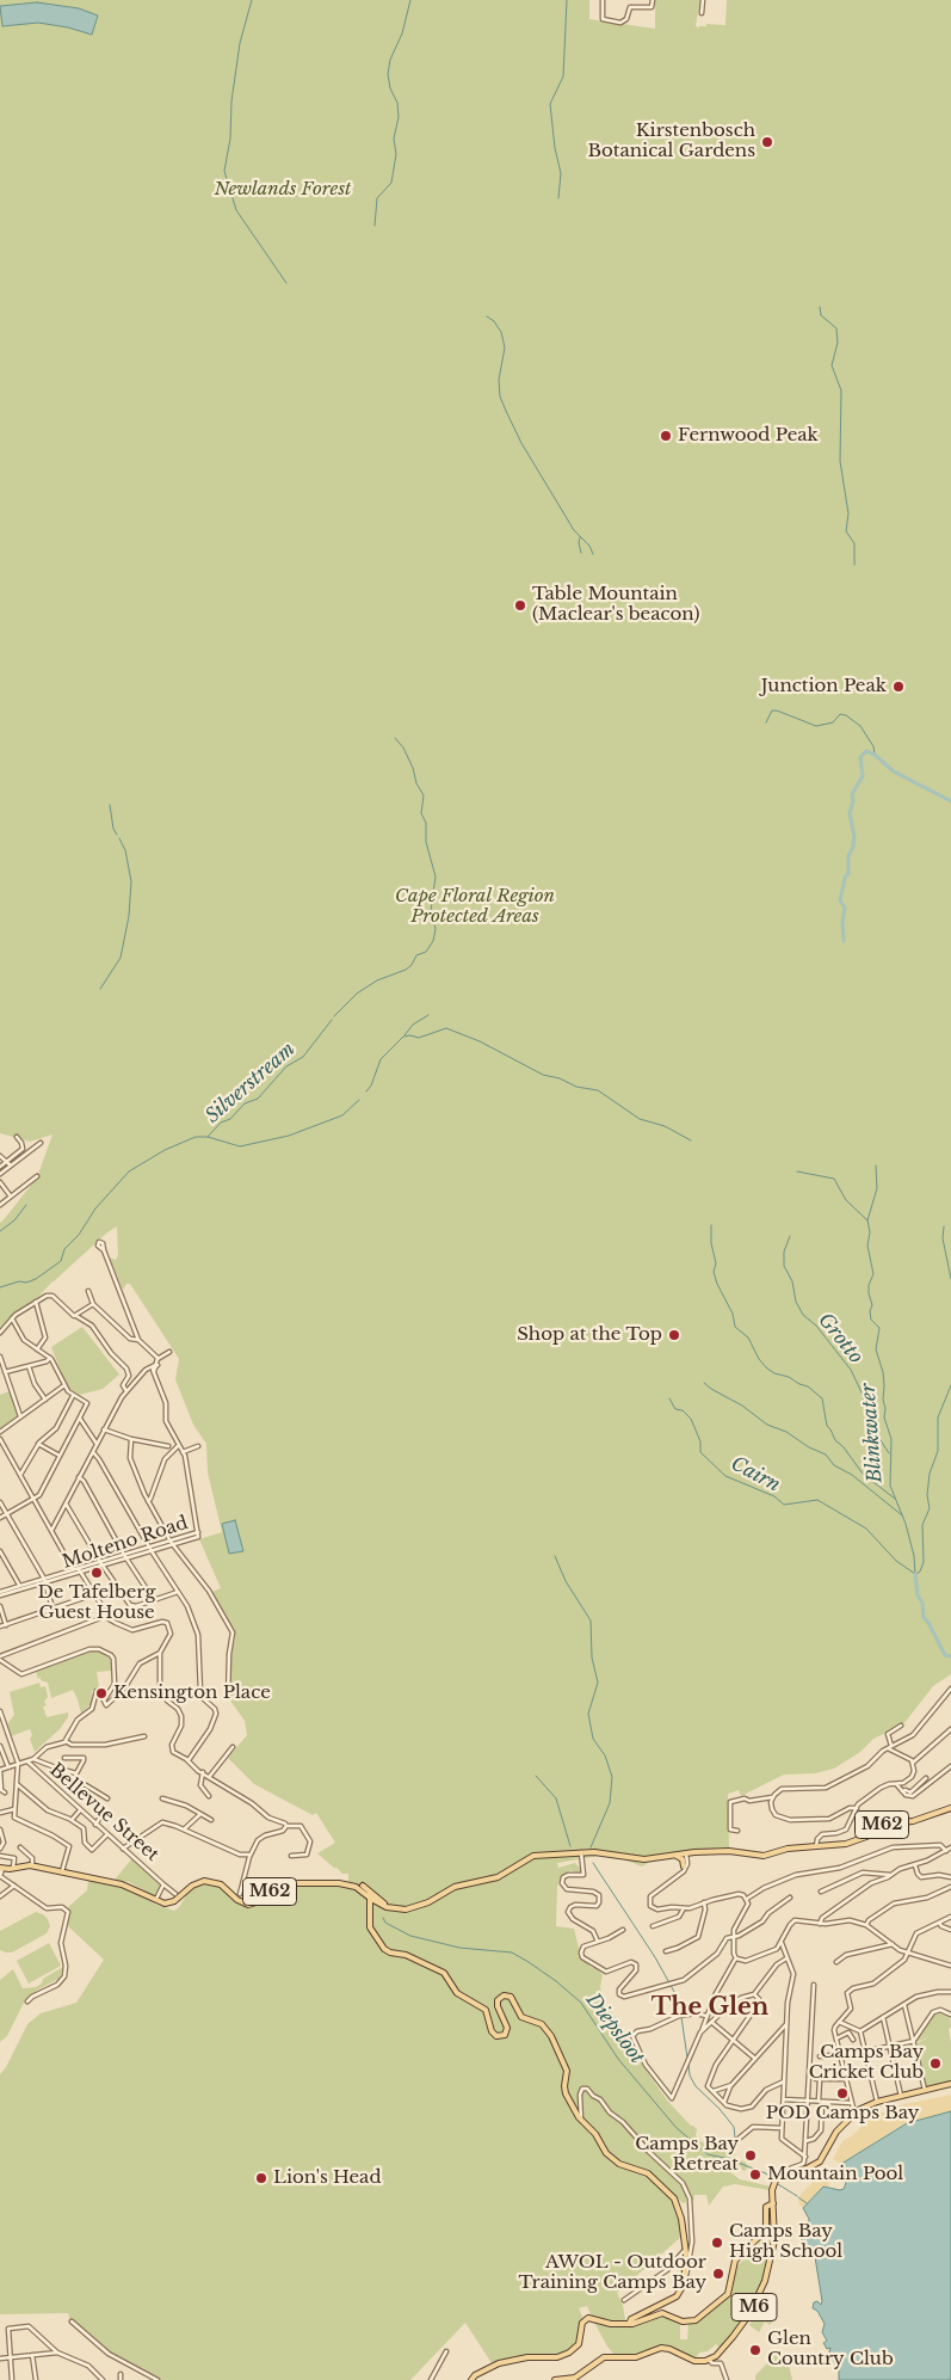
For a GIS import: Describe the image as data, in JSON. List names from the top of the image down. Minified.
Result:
{"streets":{"main road":["M62","M6"],"street":["Molteno Road","Bellevue Street"]},"districts":["The Glen"],"water":["Silverstream","Grotto","Blinkwater","Cairn","Diepsloot"],"parks":["Newlands Forest","Cape Floral Region Protected Areas"],"places":["Kirstenbosch Botanical Gardens","Fernwood Peak","Table Mountain (Maclear's beacon)","Junction Peak","Shop at the Top","De Tafelberg Guest House","Kensington Place","Camps Bay Cricket Club","POD Camps Bay","Camps Bay Retreat","Mountain Pool","Lion's Head","Camps Bay High School","AWOL - Outdoor Training Camps Bay","Glen Country Club"]}
